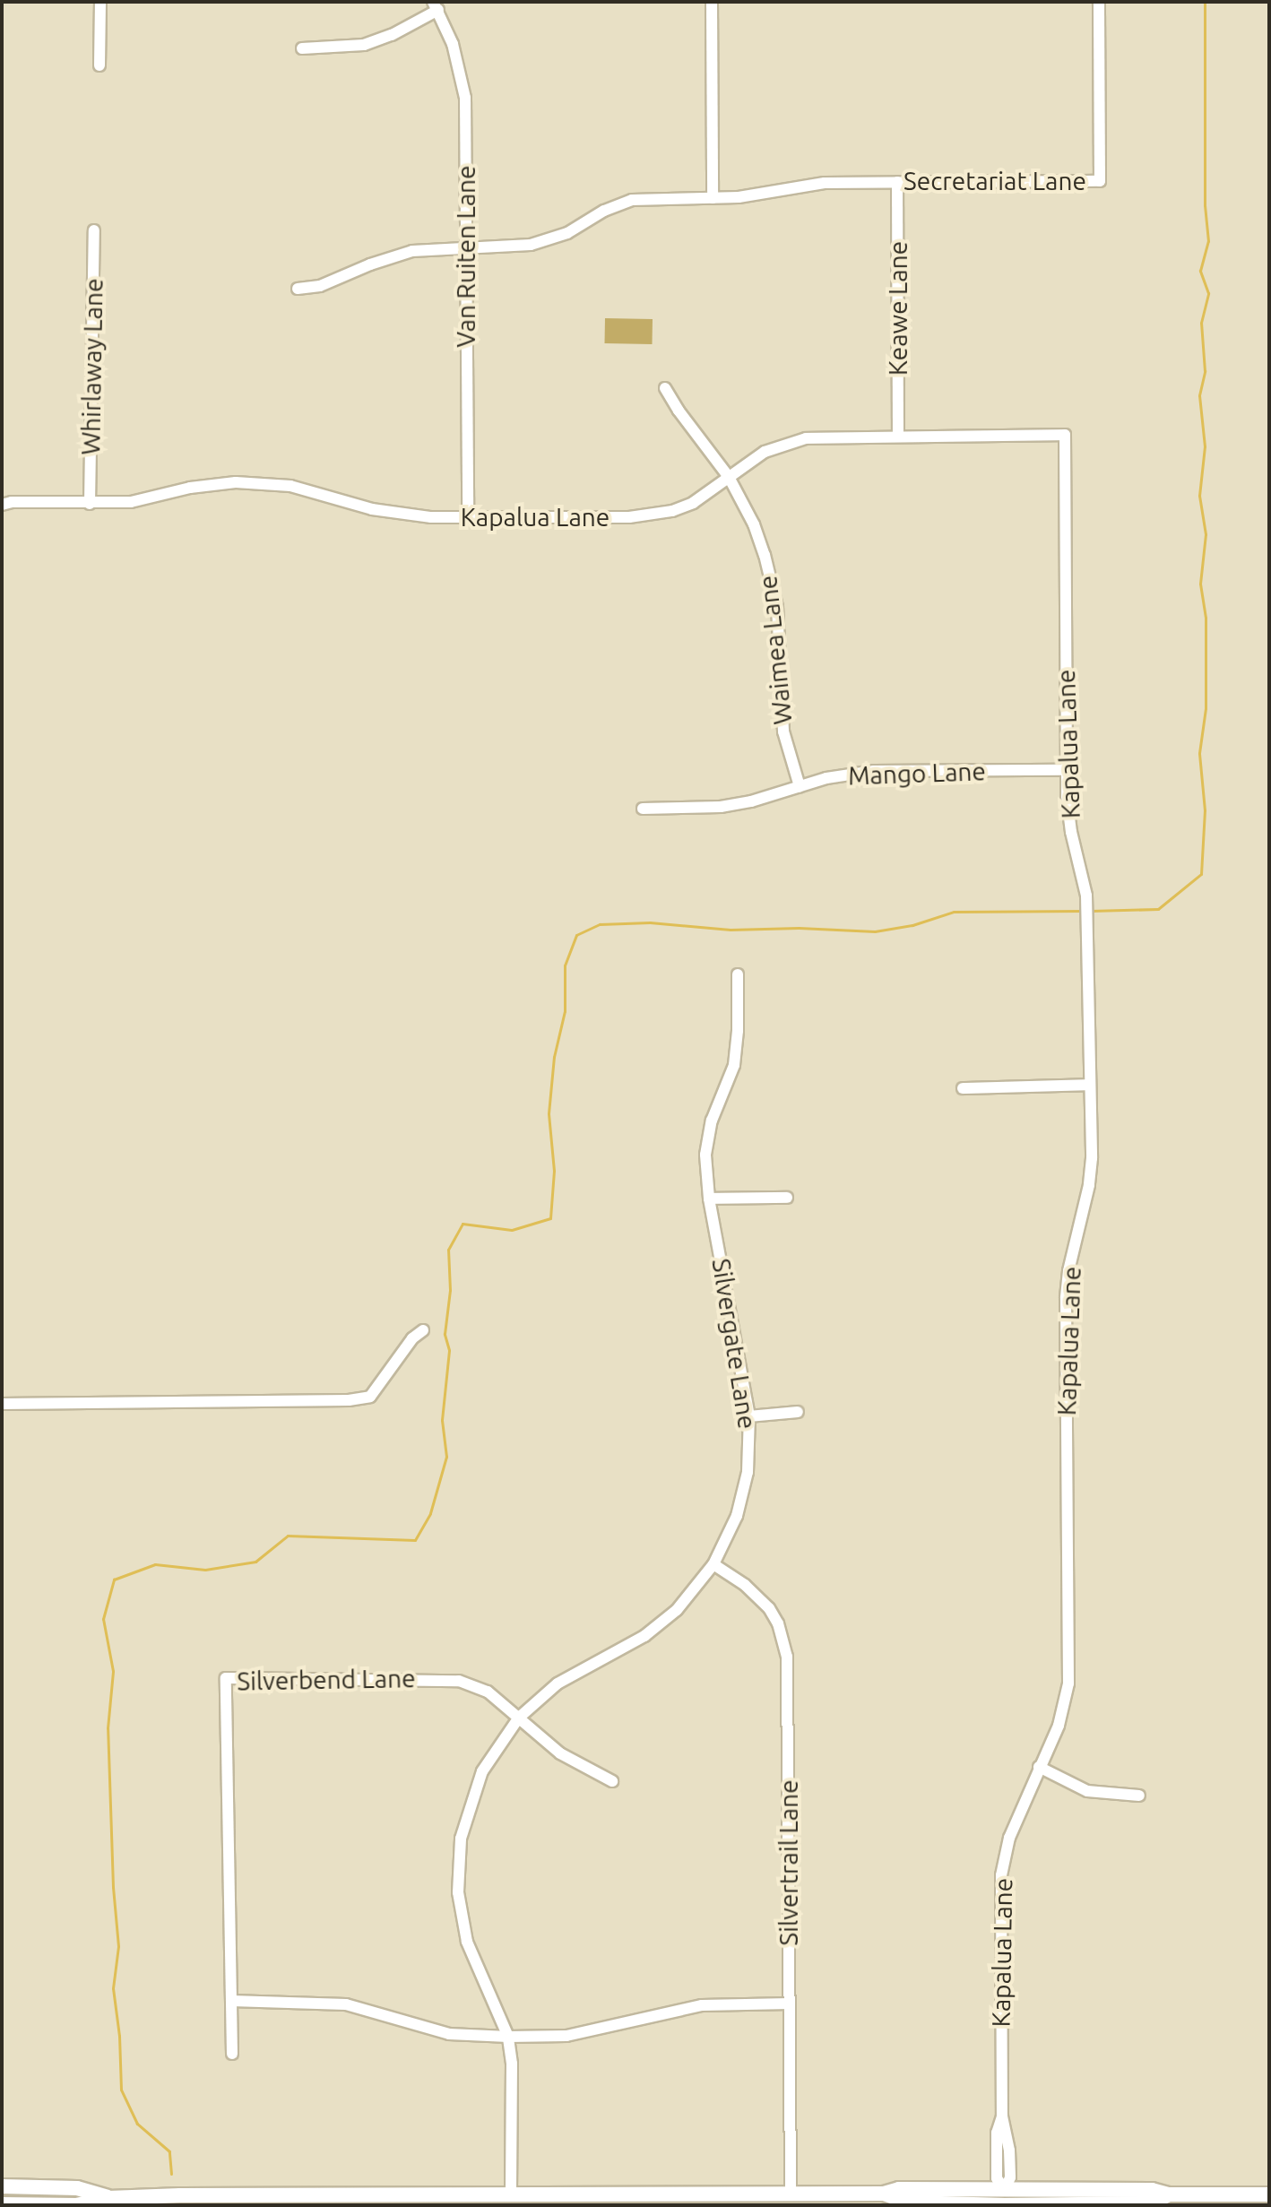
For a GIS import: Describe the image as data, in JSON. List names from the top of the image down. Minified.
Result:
{"streets":{"street":["Secretariat Lane","Van Ruiten Lane","Keawe Lane","Whirlaway Lane","Kapalua Lane","Waimea Lane","Mango Lane","Silvergate Lane","Silverbend Lane","Silvertrail Lane"]},"crossings":[["Secretariat Lane","Van Ruiten Lane"],["Secretariat Lane","Keawe Lane"],["Van Ruiten Lane","Kapalua Lane"],["Keawe Lane","Kapalua Lane"],["Whirlaway Lane","Kapalua Lane"],["Kapalua Lane","Waimea Lane"],["Kapalua Lane","Mango Lane"],["Waimea Lane","Mango Lane"],["Silvergate Lane","Silverbend Lane"],["Silvergate Lane","Silvertrail Lane"]]}
